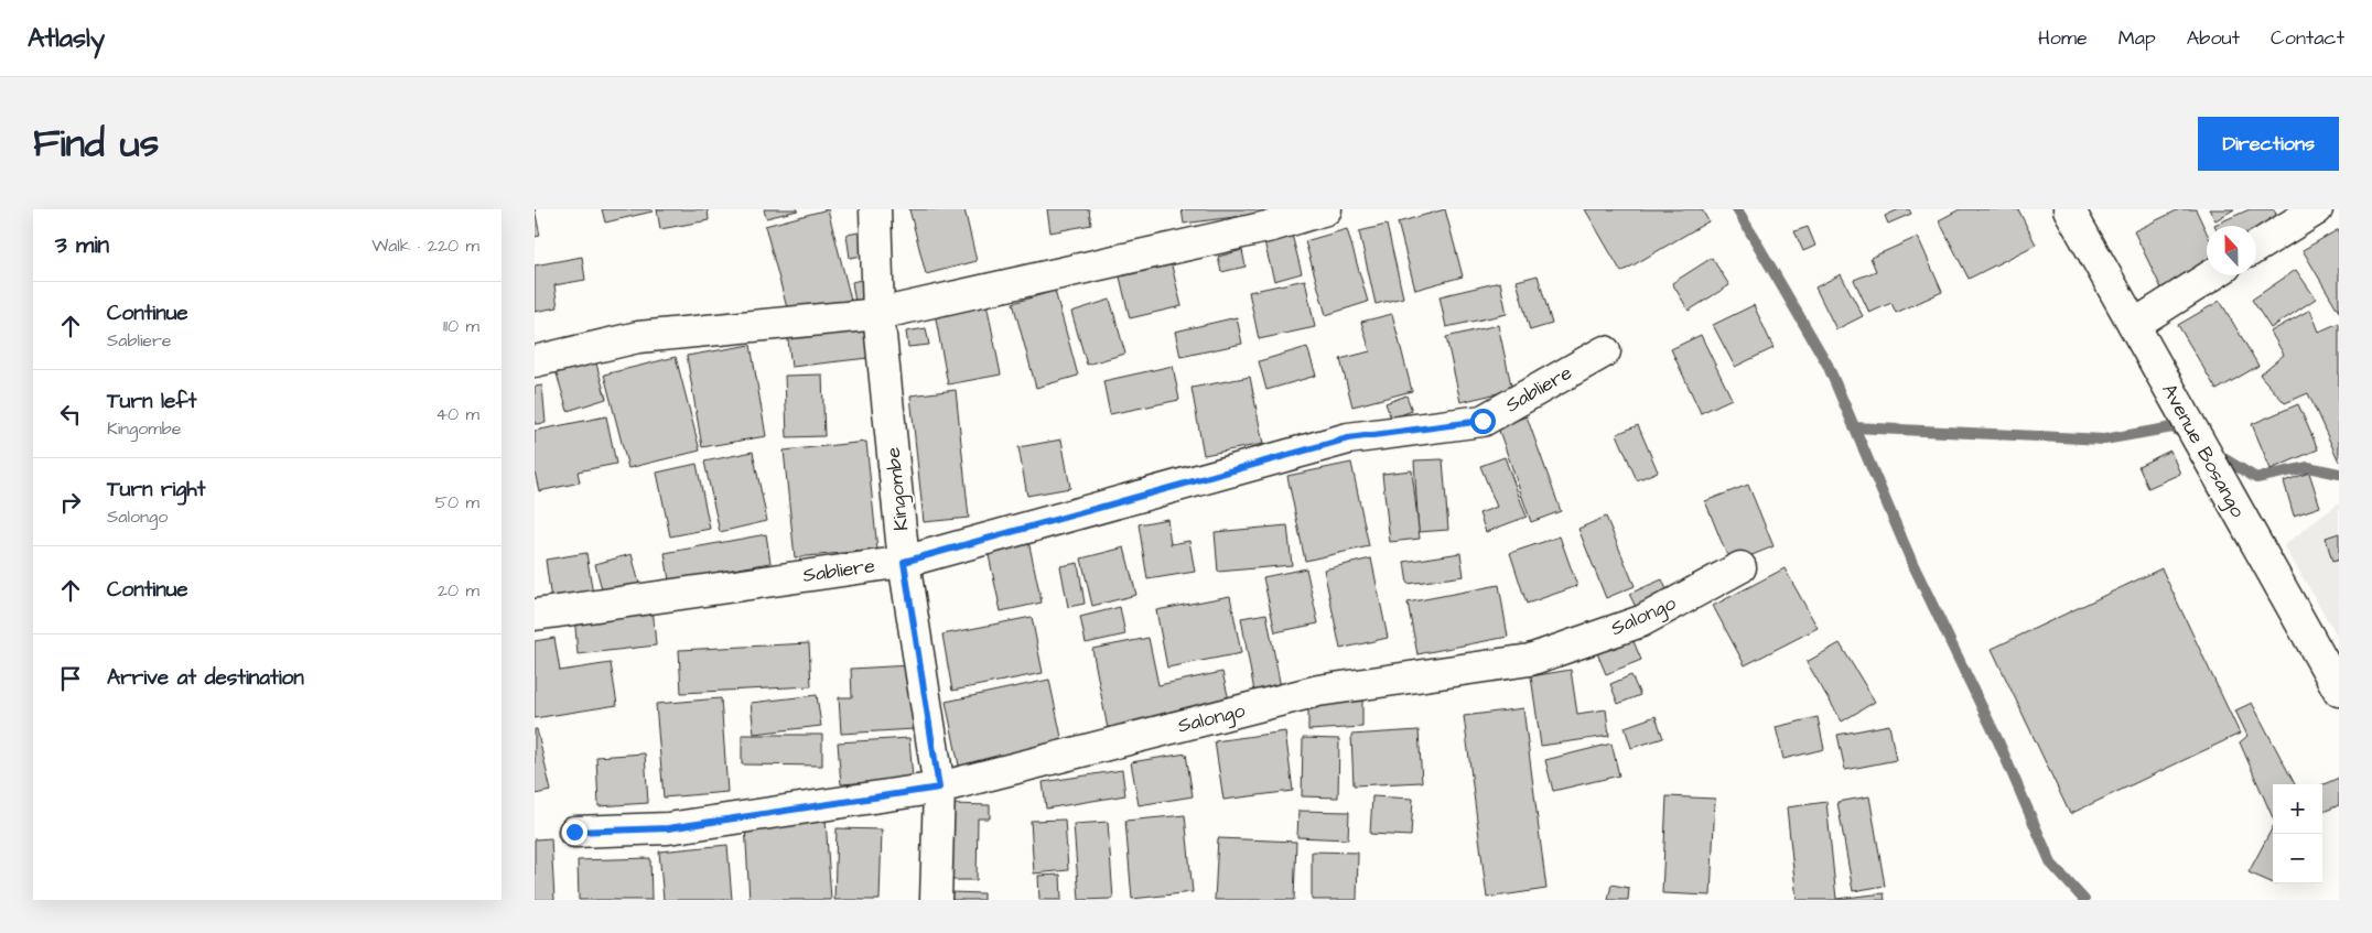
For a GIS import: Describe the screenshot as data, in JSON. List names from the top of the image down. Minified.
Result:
{"streets":{"street":["Sabliere","Avenue Bosango","Kingombe","Salongo"]},"crossings":[["Sabliere","Kingombe"],["Kingombe","Salongo"]],"north":"top","page":{"header":"Atlasly","nav":["Home","Map","About","Contact"],"title":"Find us","buttons":"Directions","heading":["3 min","Walk · 220 m"],"list":[["Continue","Sabliere","110 m"],["Turn left","Kingombe","40 m"],["Turn right","Salongo","50 m"],["Continue","20 m"],"Arrive at destination"],"map_buttons":["+","−"]}}
